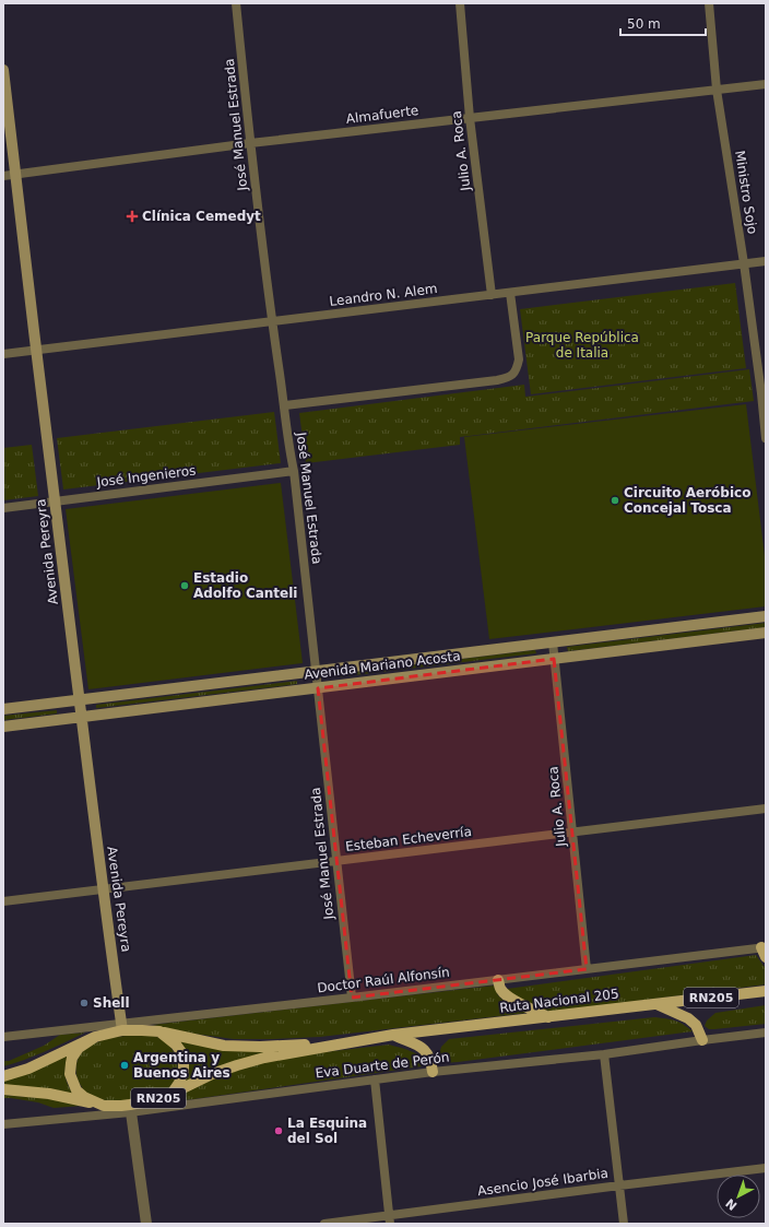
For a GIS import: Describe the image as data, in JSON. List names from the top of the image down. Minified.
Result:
{"streets":{"main road":["Avenida Pereyra","Avenida Mariano Acosta","RN205","Ruta Nacional 205"],"street":["Almafuerte","José Manuel Estrada","Julio A. Roca","Ministro Sojo","Leandro N. Alem","José Ingenieros","Esteban Echeverría","Doctor Raúl Alfonsín","Eva Duarte de Perón","Asencio José Ibarbia"]},"crossings":[["Almafuerte","José Manuel Estrada"],["Almafuerte","Julio A. Roca"],["Almafuerte","Ministro Sojo"],["Almafuerte","Avenida Pereyra"],["José Manuel Estrada","Leandro N. Alem"],["José Manuel Estrada","José Ingenieros"],["José Manuel Estrada","Avenida Mariano Acosta"],["José Manuel Estrada","Esteban Echeverría"],["José Manuel Estrada","Doctor Raúl Alfonsín"],["Julio A. Roca","Leandro N. Alem"],["Julio A. Roca","Avenida Mariano Acosta"],["Julio A. Roca","Esteban Echeverría"],["Julio A. Roca","Doctor Raúl Alfonsín"],["Ministro Sojo","Leandro N. Alem"],["Leandro N. Alem","Avenida Pereyra"],["José Ingenieros","Avenida Pereyra"],["Avenida Pereyra","Avenida Mariano Acosta"],["Avenida Pereyra","Esteban Echeverría"],["Avenida Pereyra","Doctor Raúl Alfonsín"],["Avenida Pereyra","RN205"],["Avenida Pereyra","Ruta Nacional 205"],["Avenida Pereyra","Eva Duarte de Perón"],["Doctor Raúl Alfonsín","RN205"],["Doctor Raúl Alfonsín","Ruta Nacional 205"],["Doctor Raúl Alfonsín","Eva Duarte de Perón"],["RN205","Ruta Nacional 205"],["RN205","Eva Duarte de Perón"],["Ruta Nacional 205","Eva Duarte de Perón"]],"parks":["Parque República de Italia"],"places":{"health":["Clínica Cemedyt"],"other":["Circuito Aeróbico Concejal Tosca","Estadio Adolfo Canteli","Shell","Argentina y Buenos Aires","La Esquina del Sol"]},"scale_bar":"50 m","north":"bottom left"}
